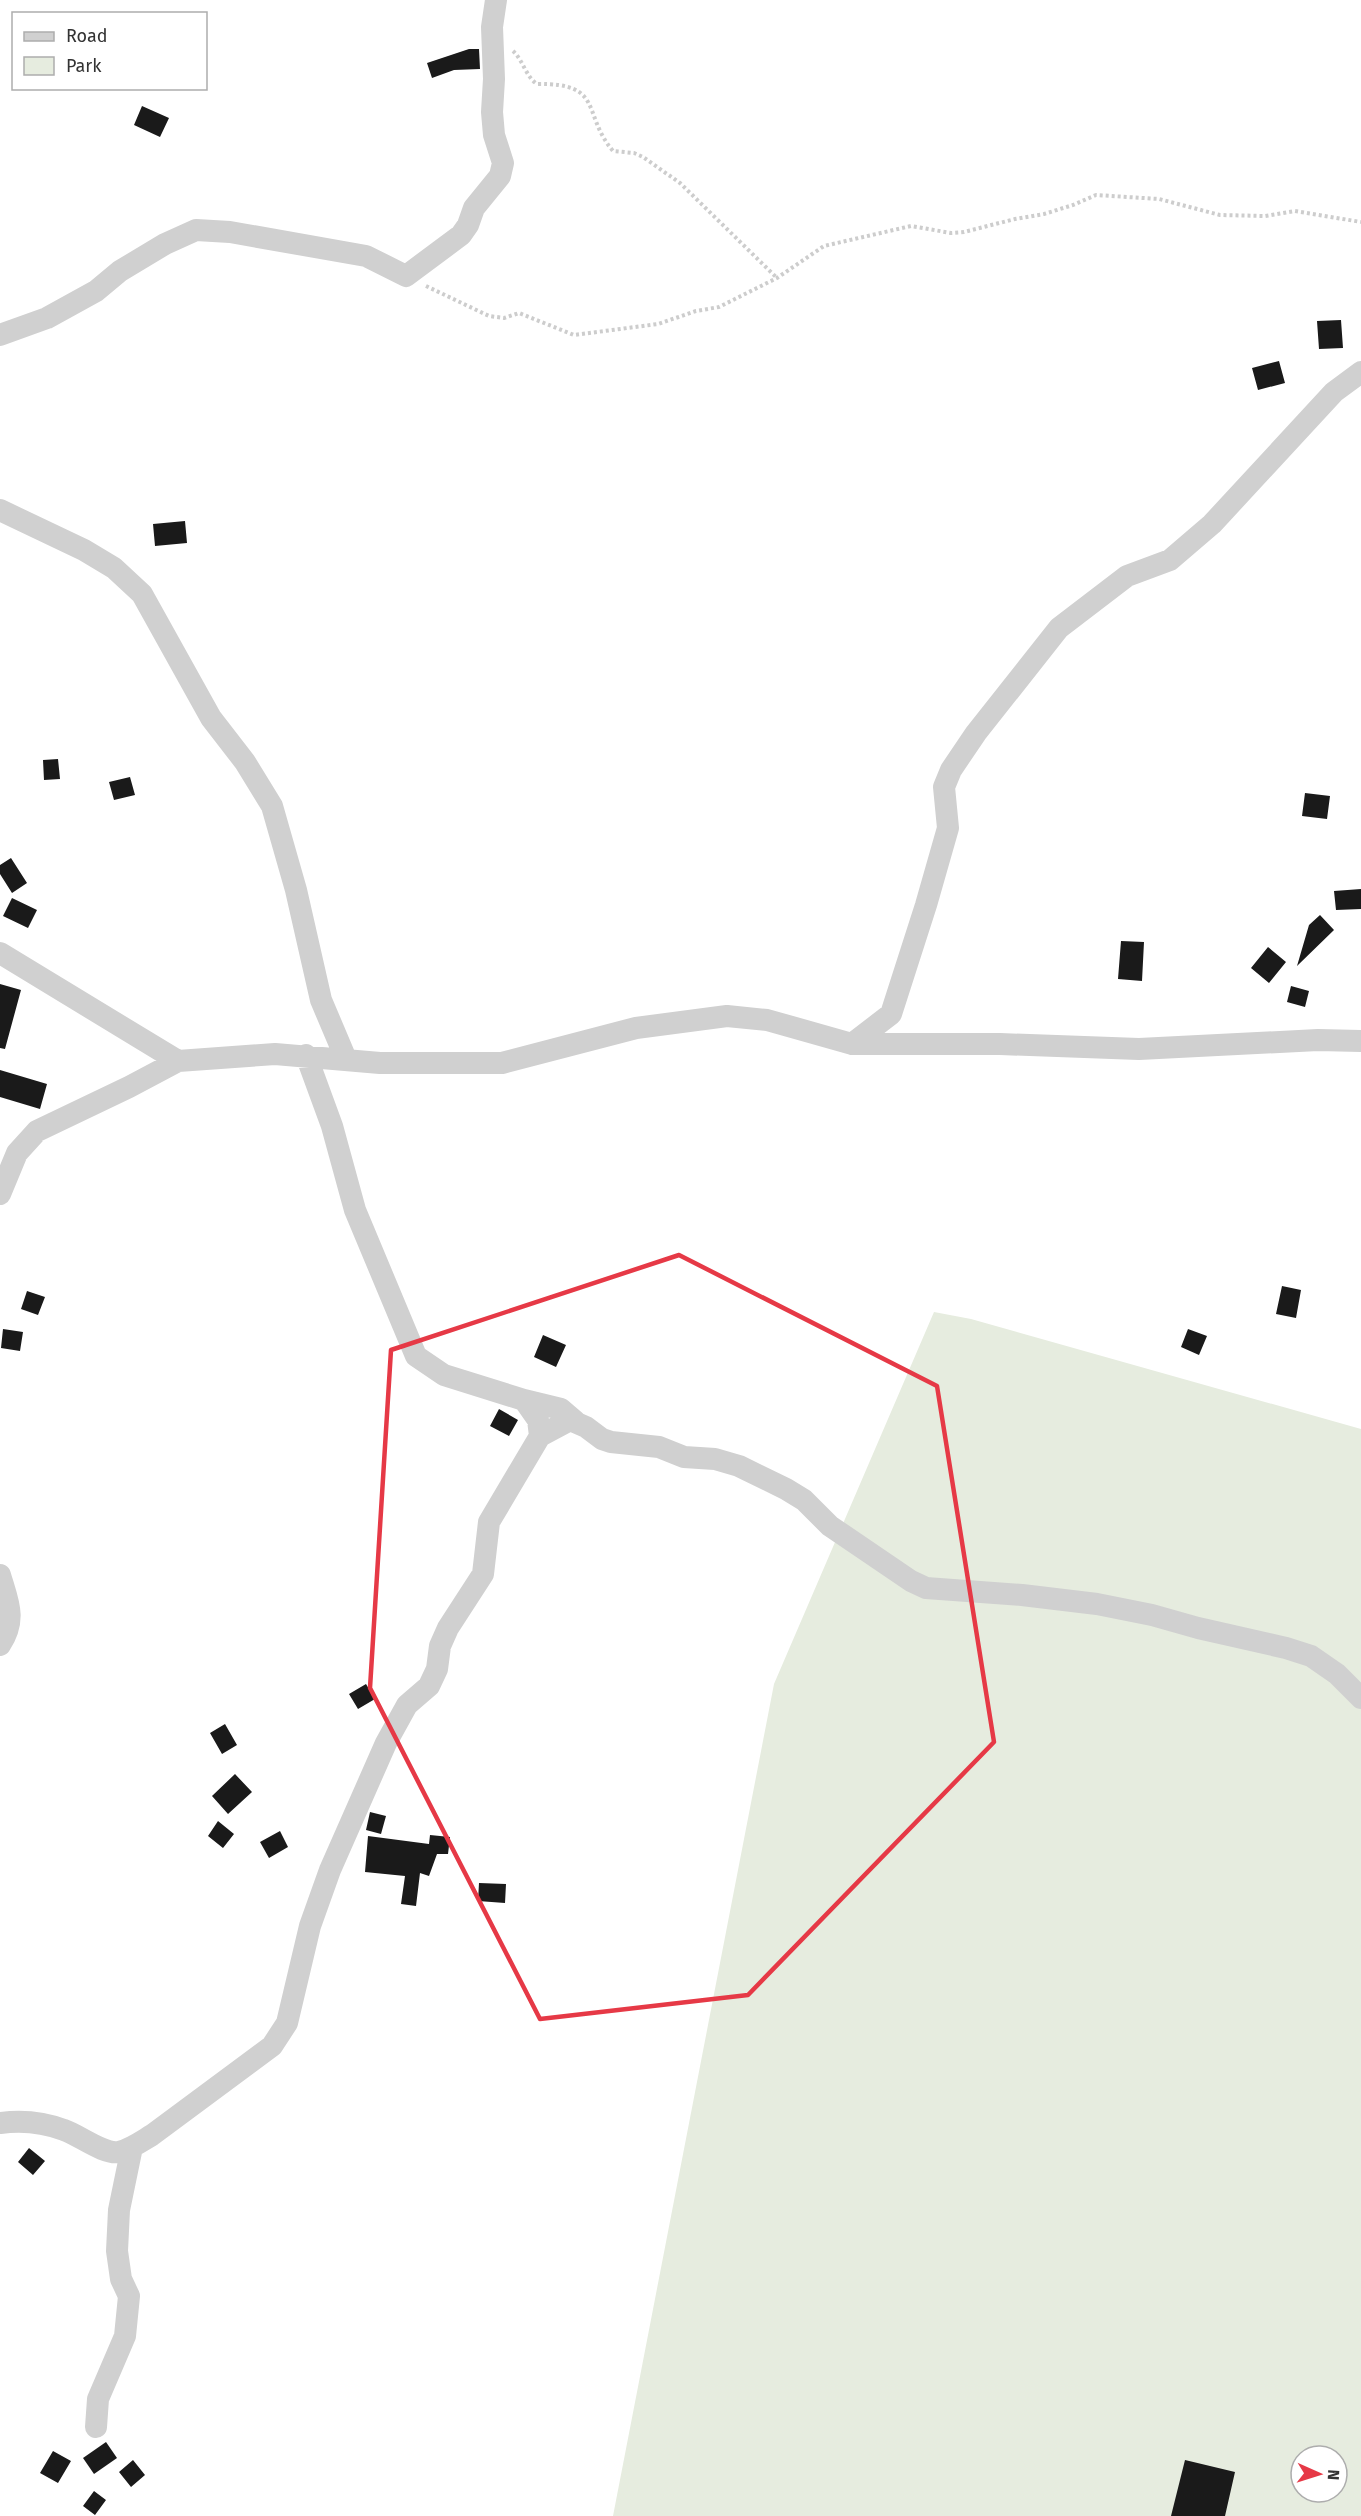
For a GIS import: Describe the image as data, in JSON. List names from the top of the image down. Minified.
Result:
{"legend":["Road","Park"],"north":"right"}
